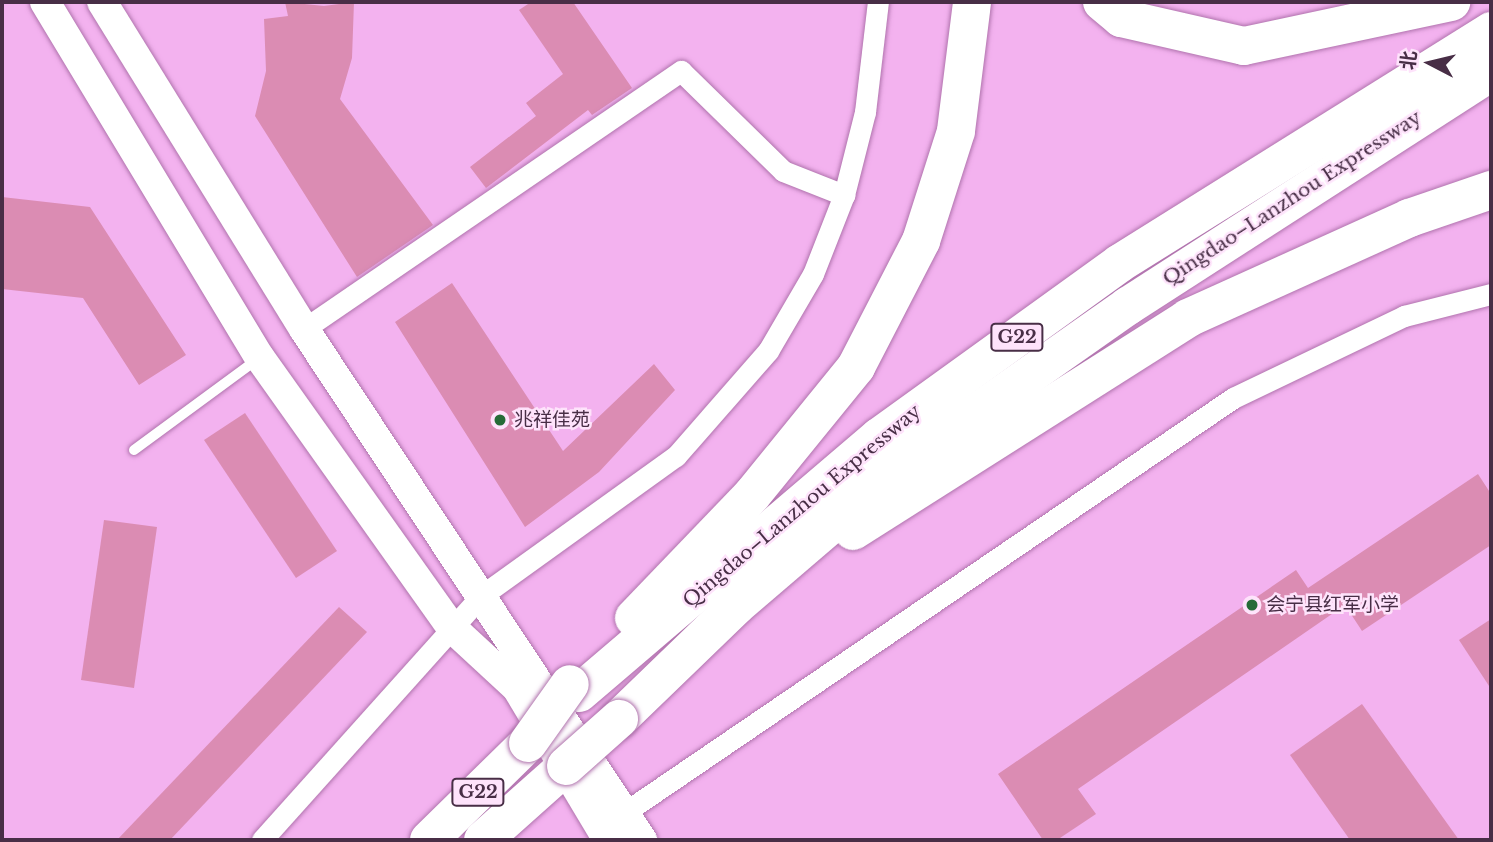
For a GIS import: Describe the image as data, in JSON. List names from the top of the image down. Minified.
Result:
{"streets":{"highway":["Qingdao–Lanzhou Expressway","G22"]},"places":["兆祥佳苑","会宁县红军小学"],"north":"left"}
